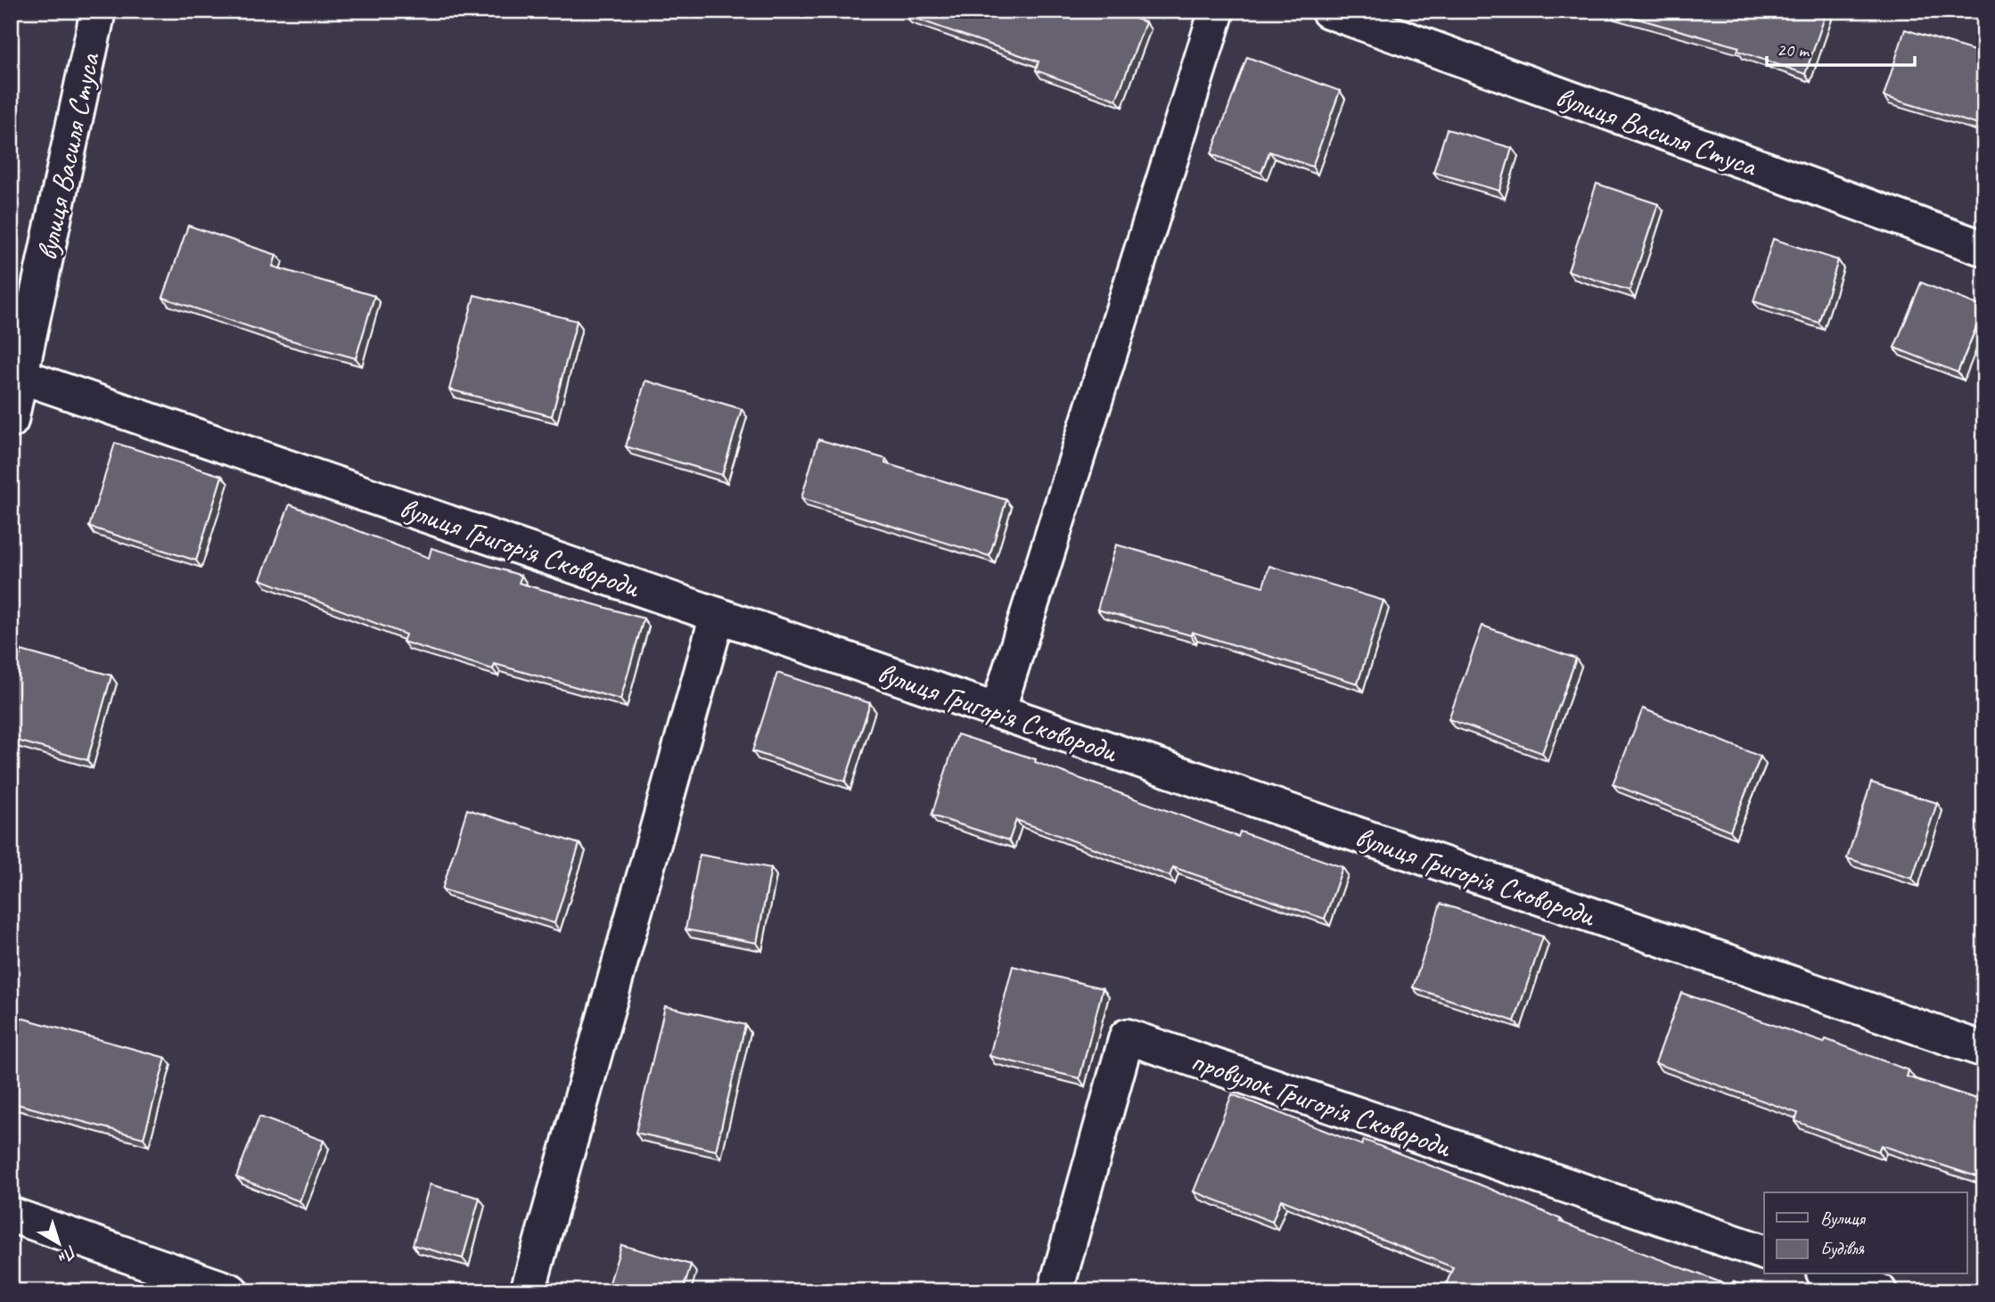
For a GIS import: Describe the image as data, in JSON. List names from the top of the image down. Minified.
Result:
{"streets":{"street":["вулиця Василя Стуса","вулиця Григорія Сковороди","провулок Григорія Сковороди"]},"crossings":[["вулиця Василя Стуса","вулиця Григорія Сковороди"]],"legend":["Вулиця","Будівля"],"scale_bar":"20 m","north":"bottom right"}
